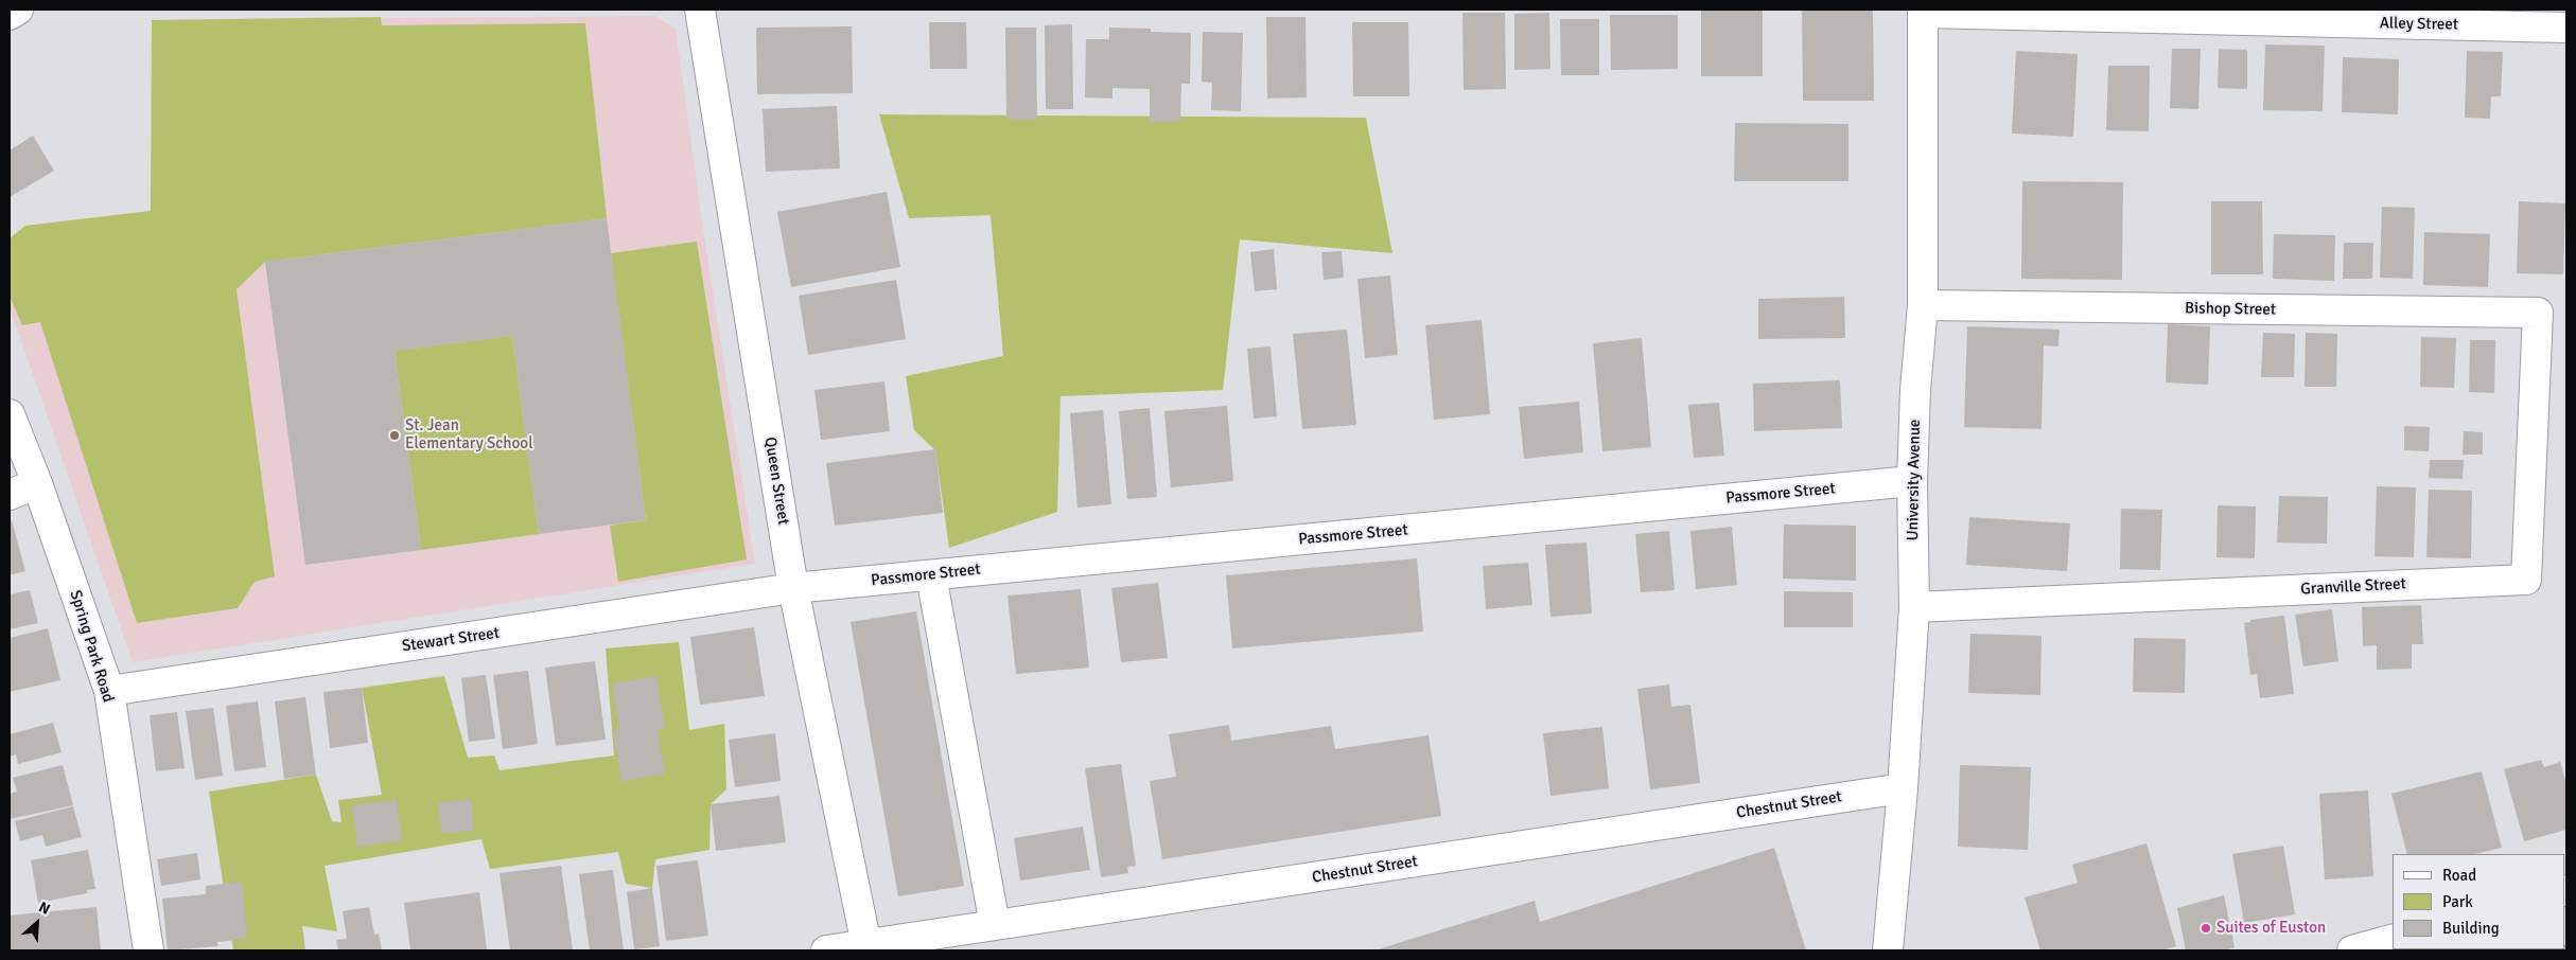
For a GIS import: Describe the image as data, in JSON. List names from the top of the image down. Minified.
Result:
{"streets":{"street":["Alley Street","Bishop Street","University Avenue","Queen Street","Passmore Street","Granville Street","Stewart Street","Spring Park Road","Chestnut Street"]},"crossings":[["Alley Street","University Avenue"],["Bishop Street","University Avenue"],["Bishop Street","Granville Street"],["University Avenue","Passmore Street"],["University Avenue","Granville Street"],["University Avenue","Chestnut Street"],["Queen Street","Passmore Street"],["Queen Street","Stewart Street"],["Queen Street","Chestnut Street"],["Passmore Street","Stewart Street"],["Stewart Street","Spring Park Road"]],"places":["St. Jean Elementary School","Suites of Euston"],"legend":["Road","Park","Building"],"north":"top right"}
